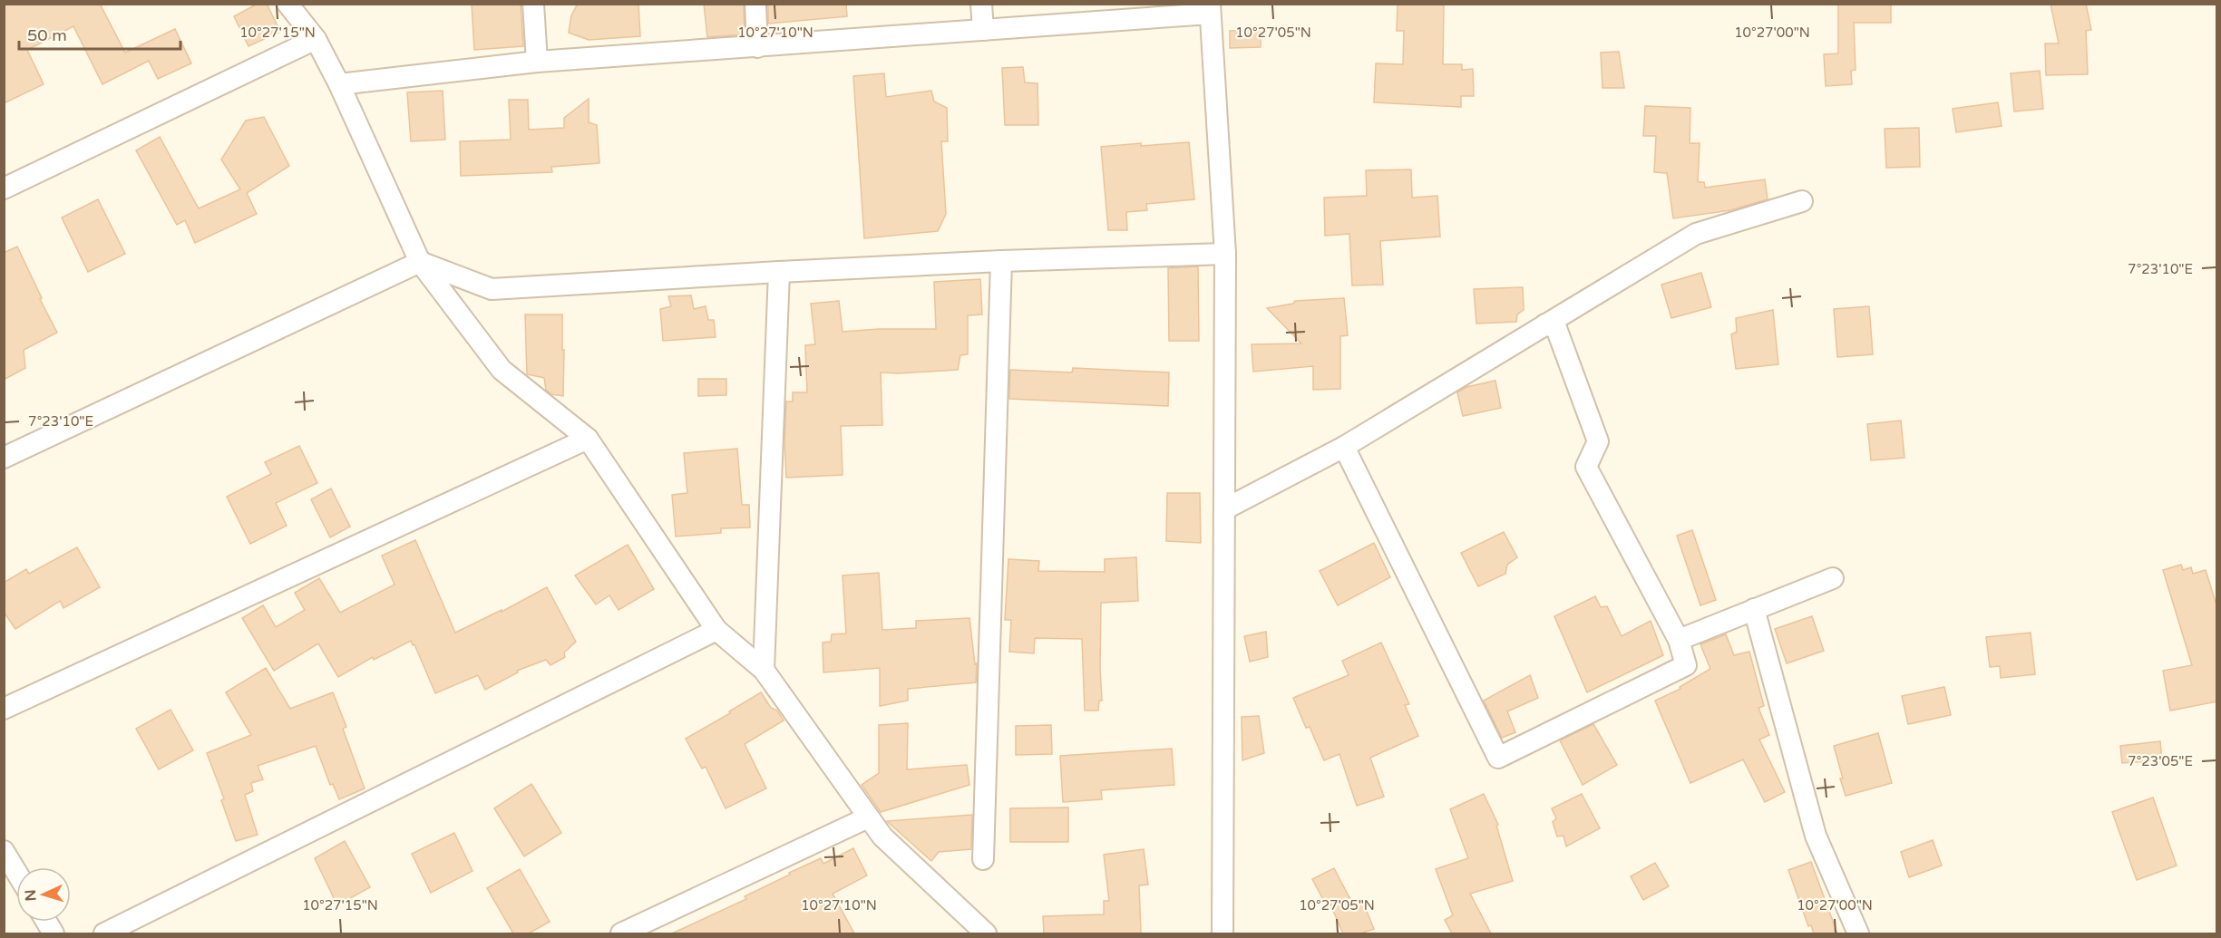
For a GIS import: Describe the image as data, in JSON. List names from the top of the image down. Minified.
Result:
{"scale_bar":"50 m","north":"left","coordinates":["10°27'15\"N","10°27'10\"N","10°27'05\"N","10°27'00\"N","7°23'10\"E","7°23'05\"E"]}
